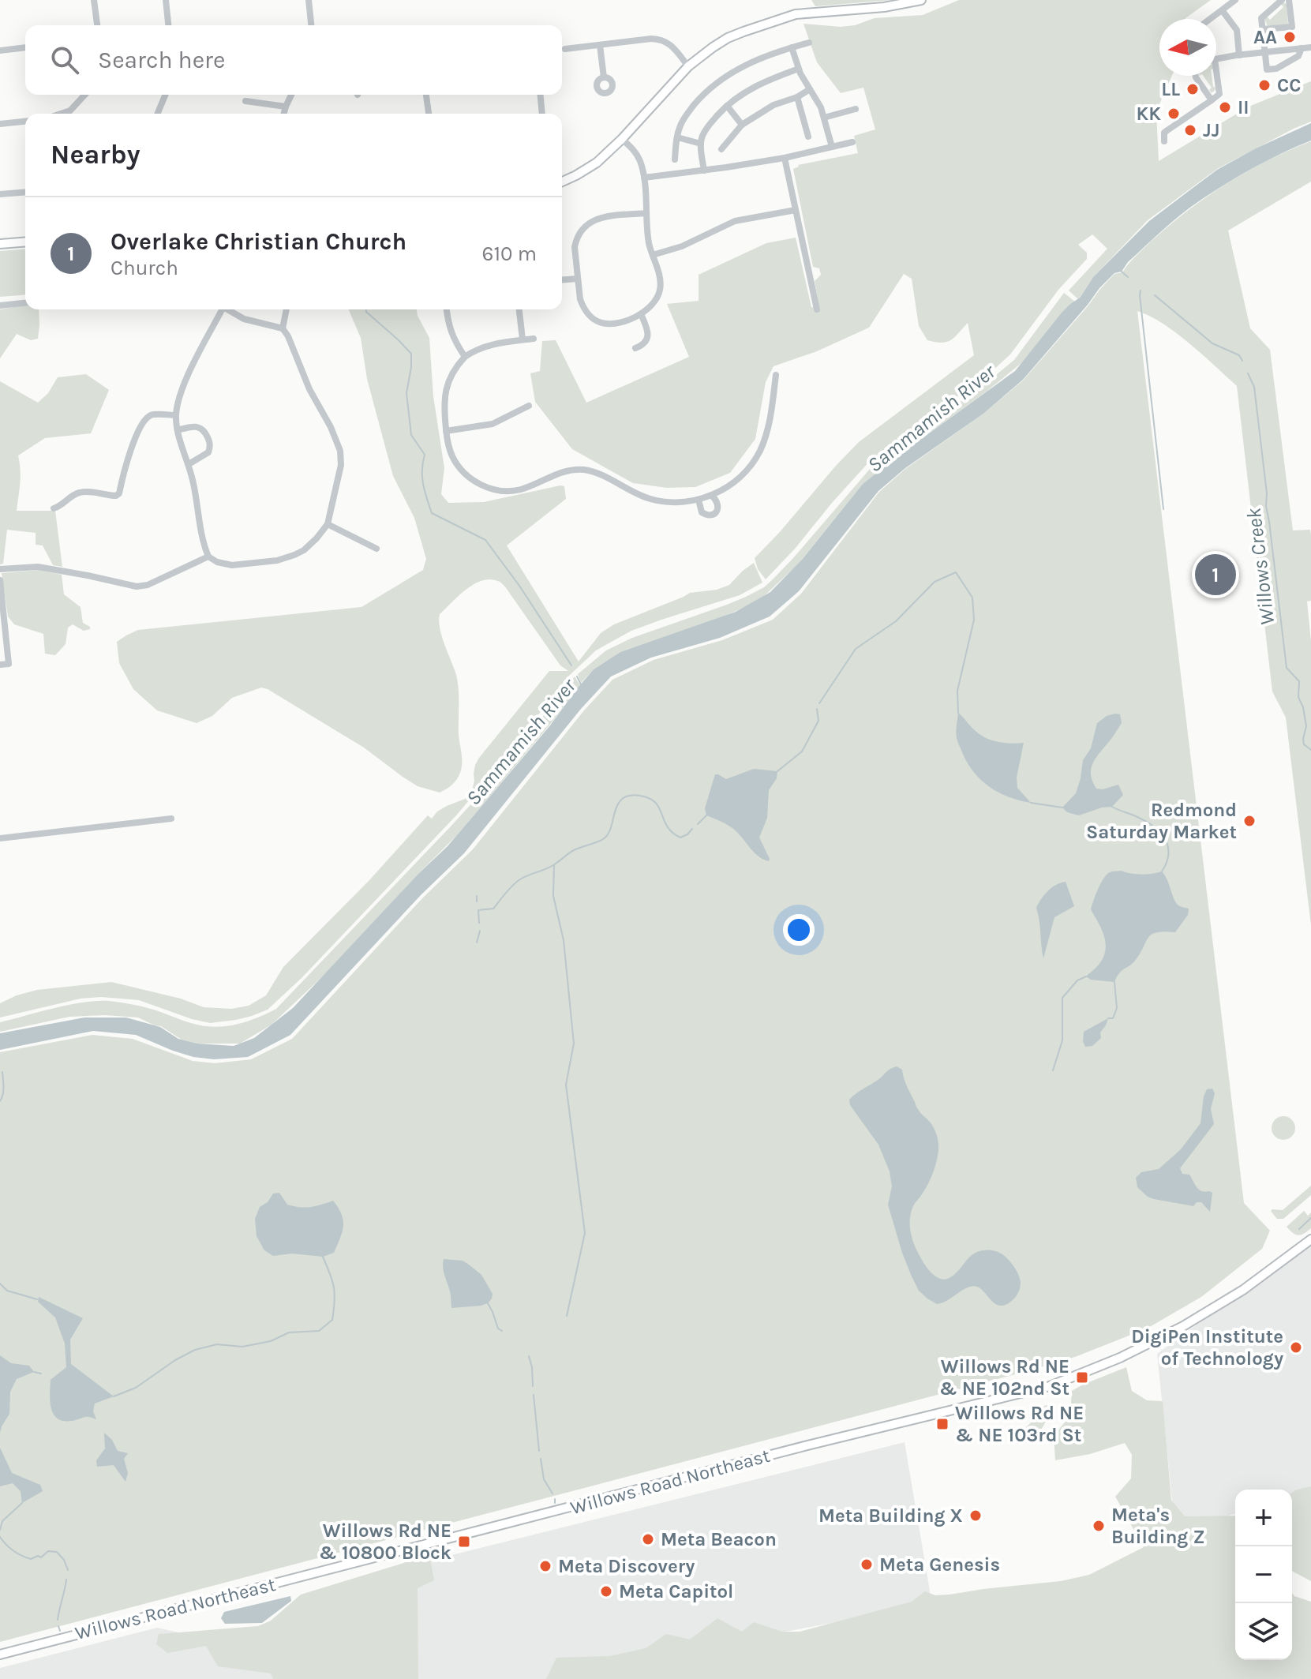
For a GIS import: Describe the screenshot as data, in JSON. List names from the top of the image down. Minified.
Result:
{"streets":{"main road":["Willows Road Northeast"]},"water":["Sammamish River","Willows Creek"],"places":{"other":["AA","CC","LL","II","KK","JJ","Redmond Saturday Market","DigiPen Institute of Technology","Meta Building X","Meta's Building Z","Meta Beacon","Meta Genesis","Meta Discovery","Meta Capitol"],"transit":["Willows Rd NE & NE 102nd St","Willows Rd NE & NE 103rd St","Willows Rd NE & 10800 Block"]},"north":"left","page":{"search":"Search here","heading":"Nearby","list":[{"mark":"1","name":"Overlake Christian Church","note":"Church","value":"610 m"}],"pins":"1","map_buttons":["+","−"]}}
